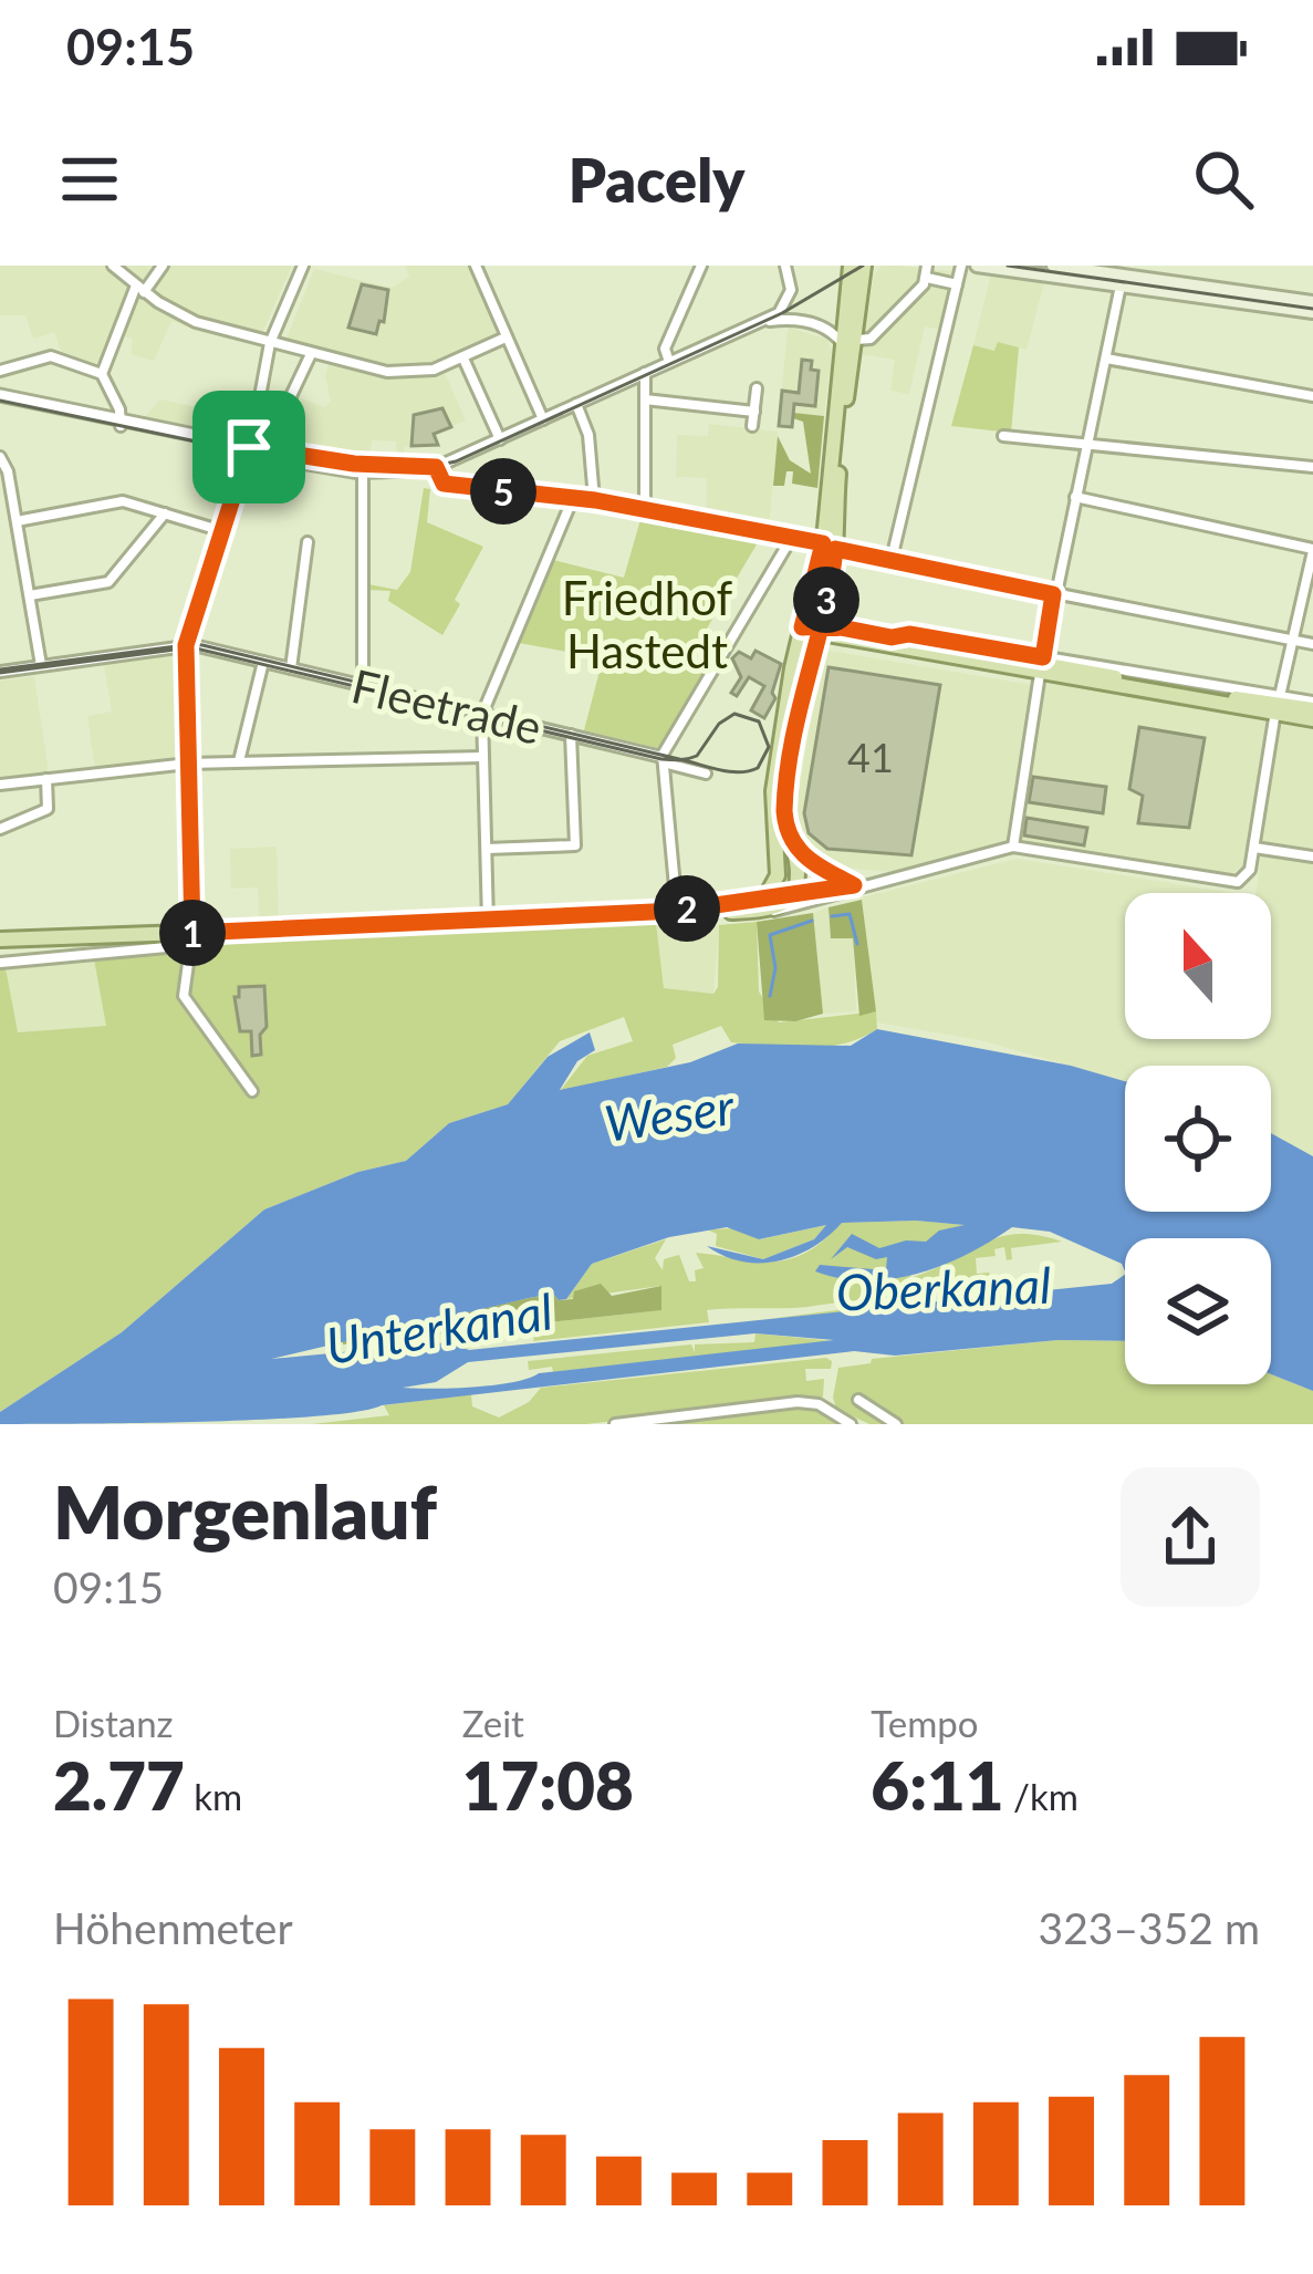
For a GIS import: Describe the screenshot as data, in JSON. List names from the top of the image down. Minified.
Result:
{"streets":{"street":["Fleetrade"]},"water":["Weser","Oberkanal","Unterkanal"],"parks":["Friedhof Hastedt"],"house_numbers":["41"],"north":"top","page":{"status":"09:15","header":"Pacely","pins":["5","3","2","1"],"heading":["Morgenlauf","09:15"],"stats":[["Distanz","2.77 km"],["Zeit","17:08"],["Tempo","6:11 /km"]],"chart":["Höhenmeter","323–352 m"]}}
